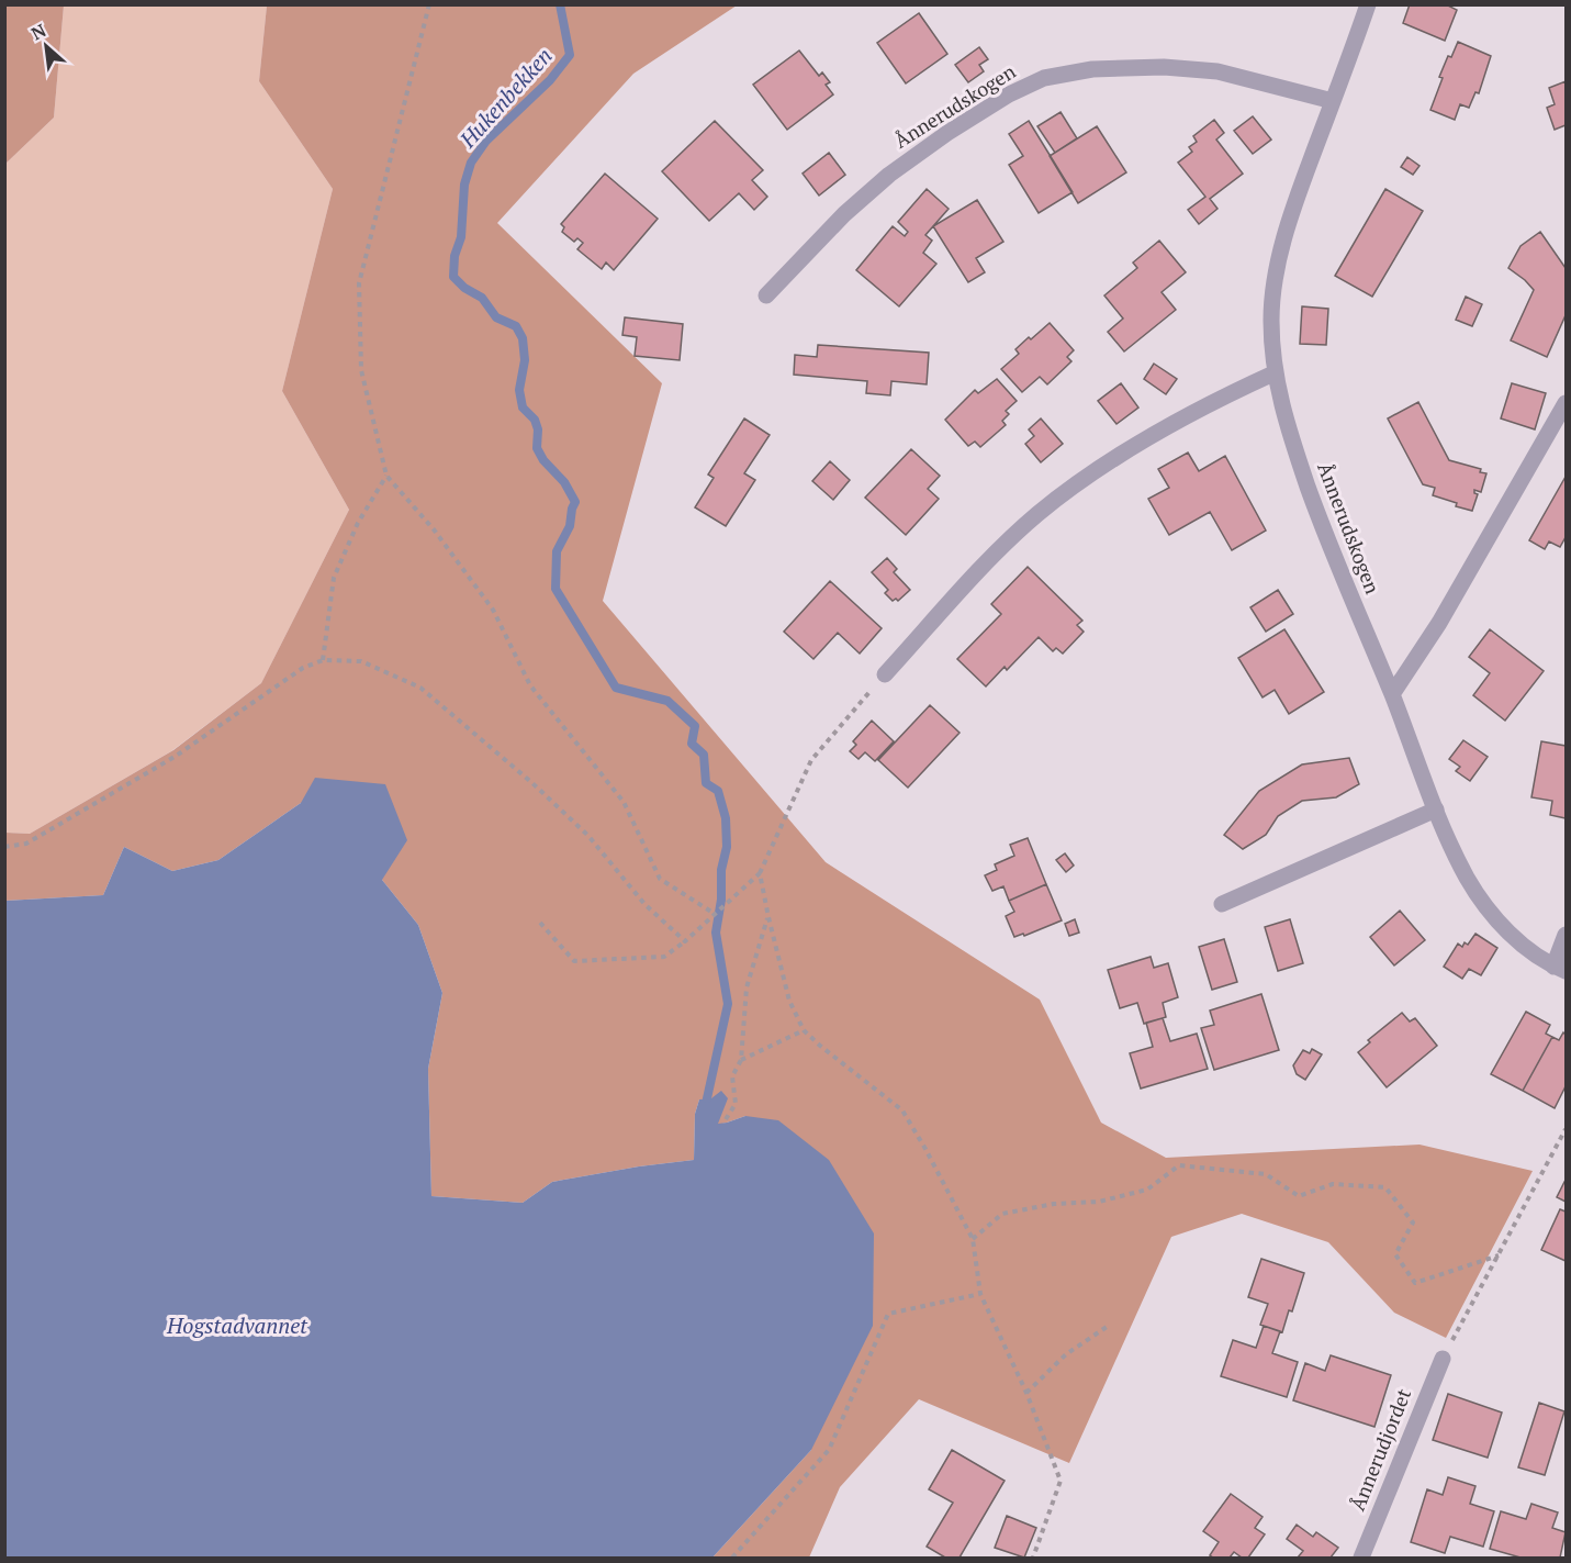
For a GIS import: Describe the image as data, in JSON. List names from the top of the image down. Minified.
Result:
{"streets":{"street":["Ånnerudskogen","Ånnerudjordet"]},"water":["Hukenbekken","Hogstadvannet"],"north":"top left"}
